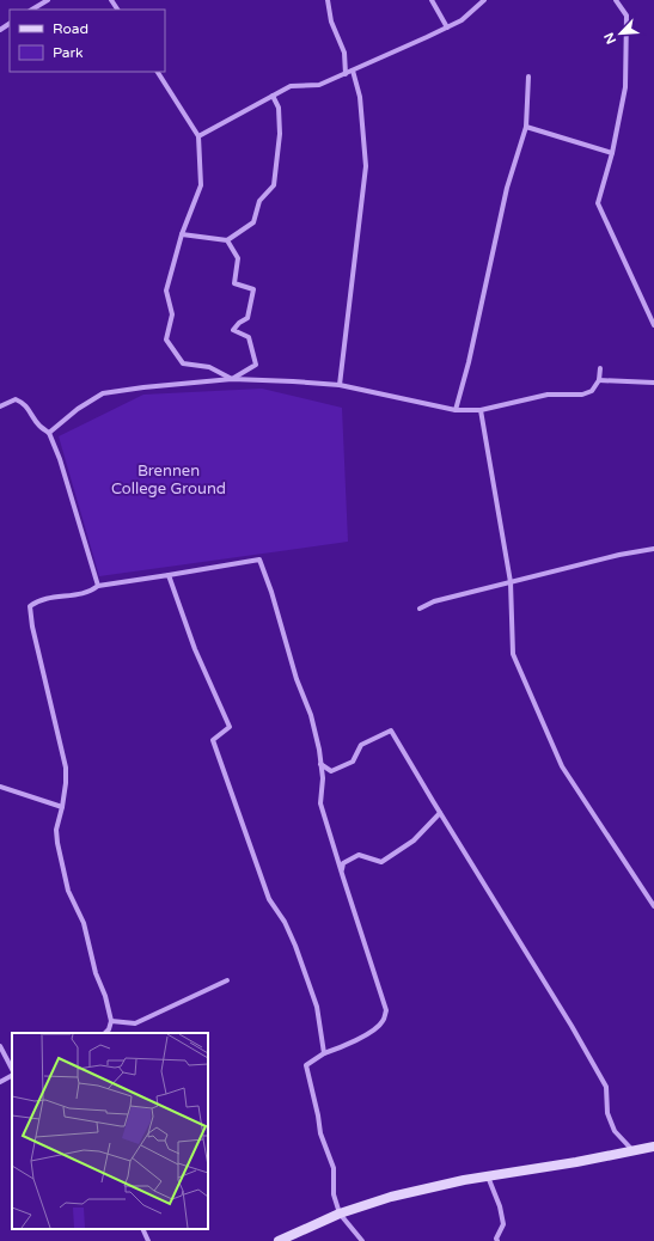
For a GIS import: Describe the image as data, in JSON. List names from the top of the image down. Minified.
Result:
{"parks":["Brennen College Ground"],"legend":["Road","Park"],"north":"bottom left"}
